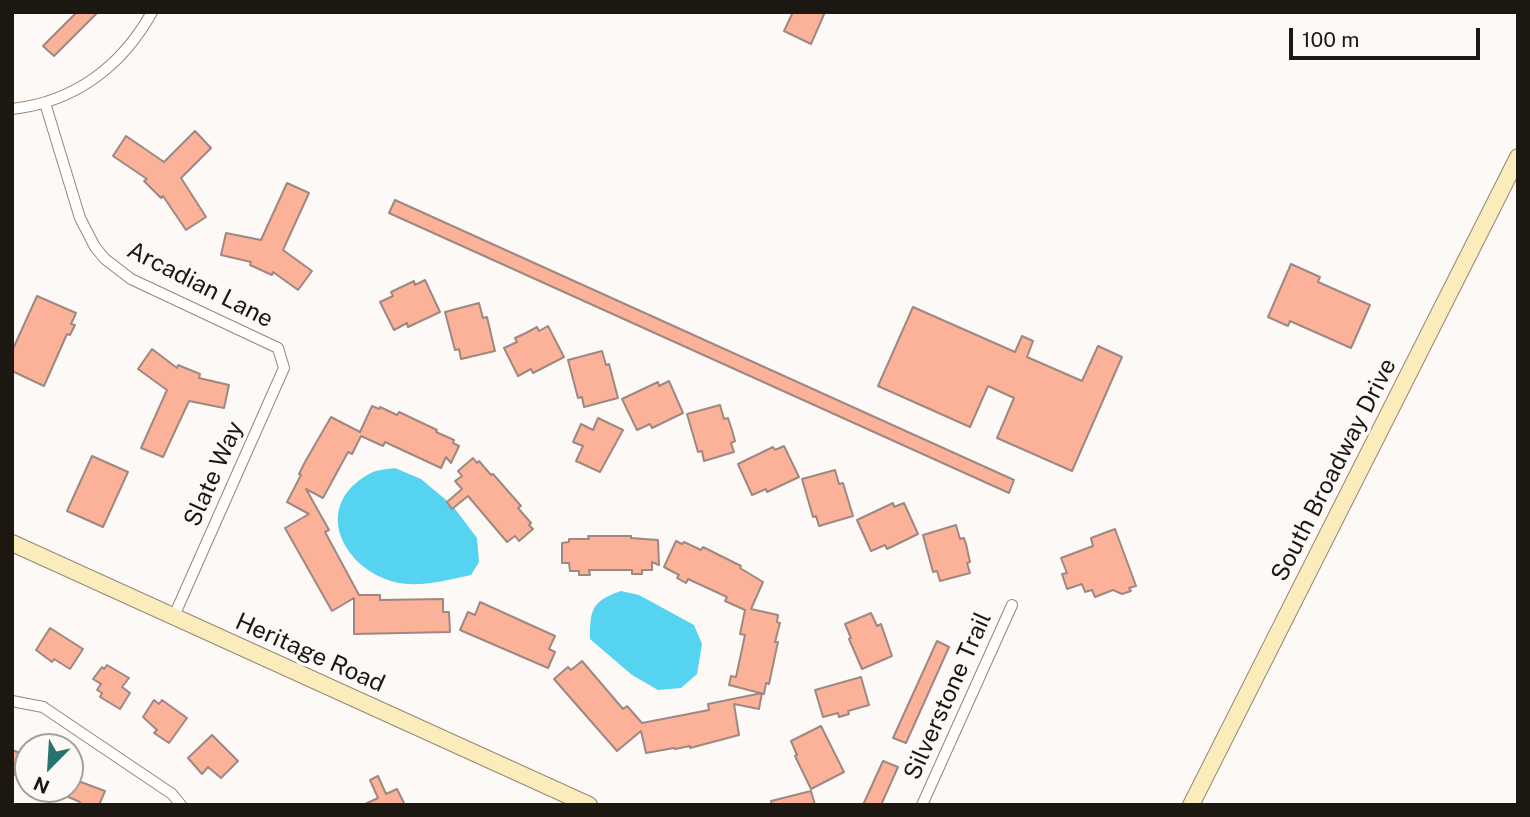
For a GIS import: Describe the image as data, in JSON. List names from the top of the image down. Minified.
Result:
{"streets":{"main road":["South Broadway Drive","Heritage Road"],"street":["Arcadian Lane","Slate Way","Silverstone Trail"]},"crossings":[["Arcadian Lane","Slate Way"],["Slate Way","Heritage Road"]],"scale_bar":"100 m","north":"bottom left"}
